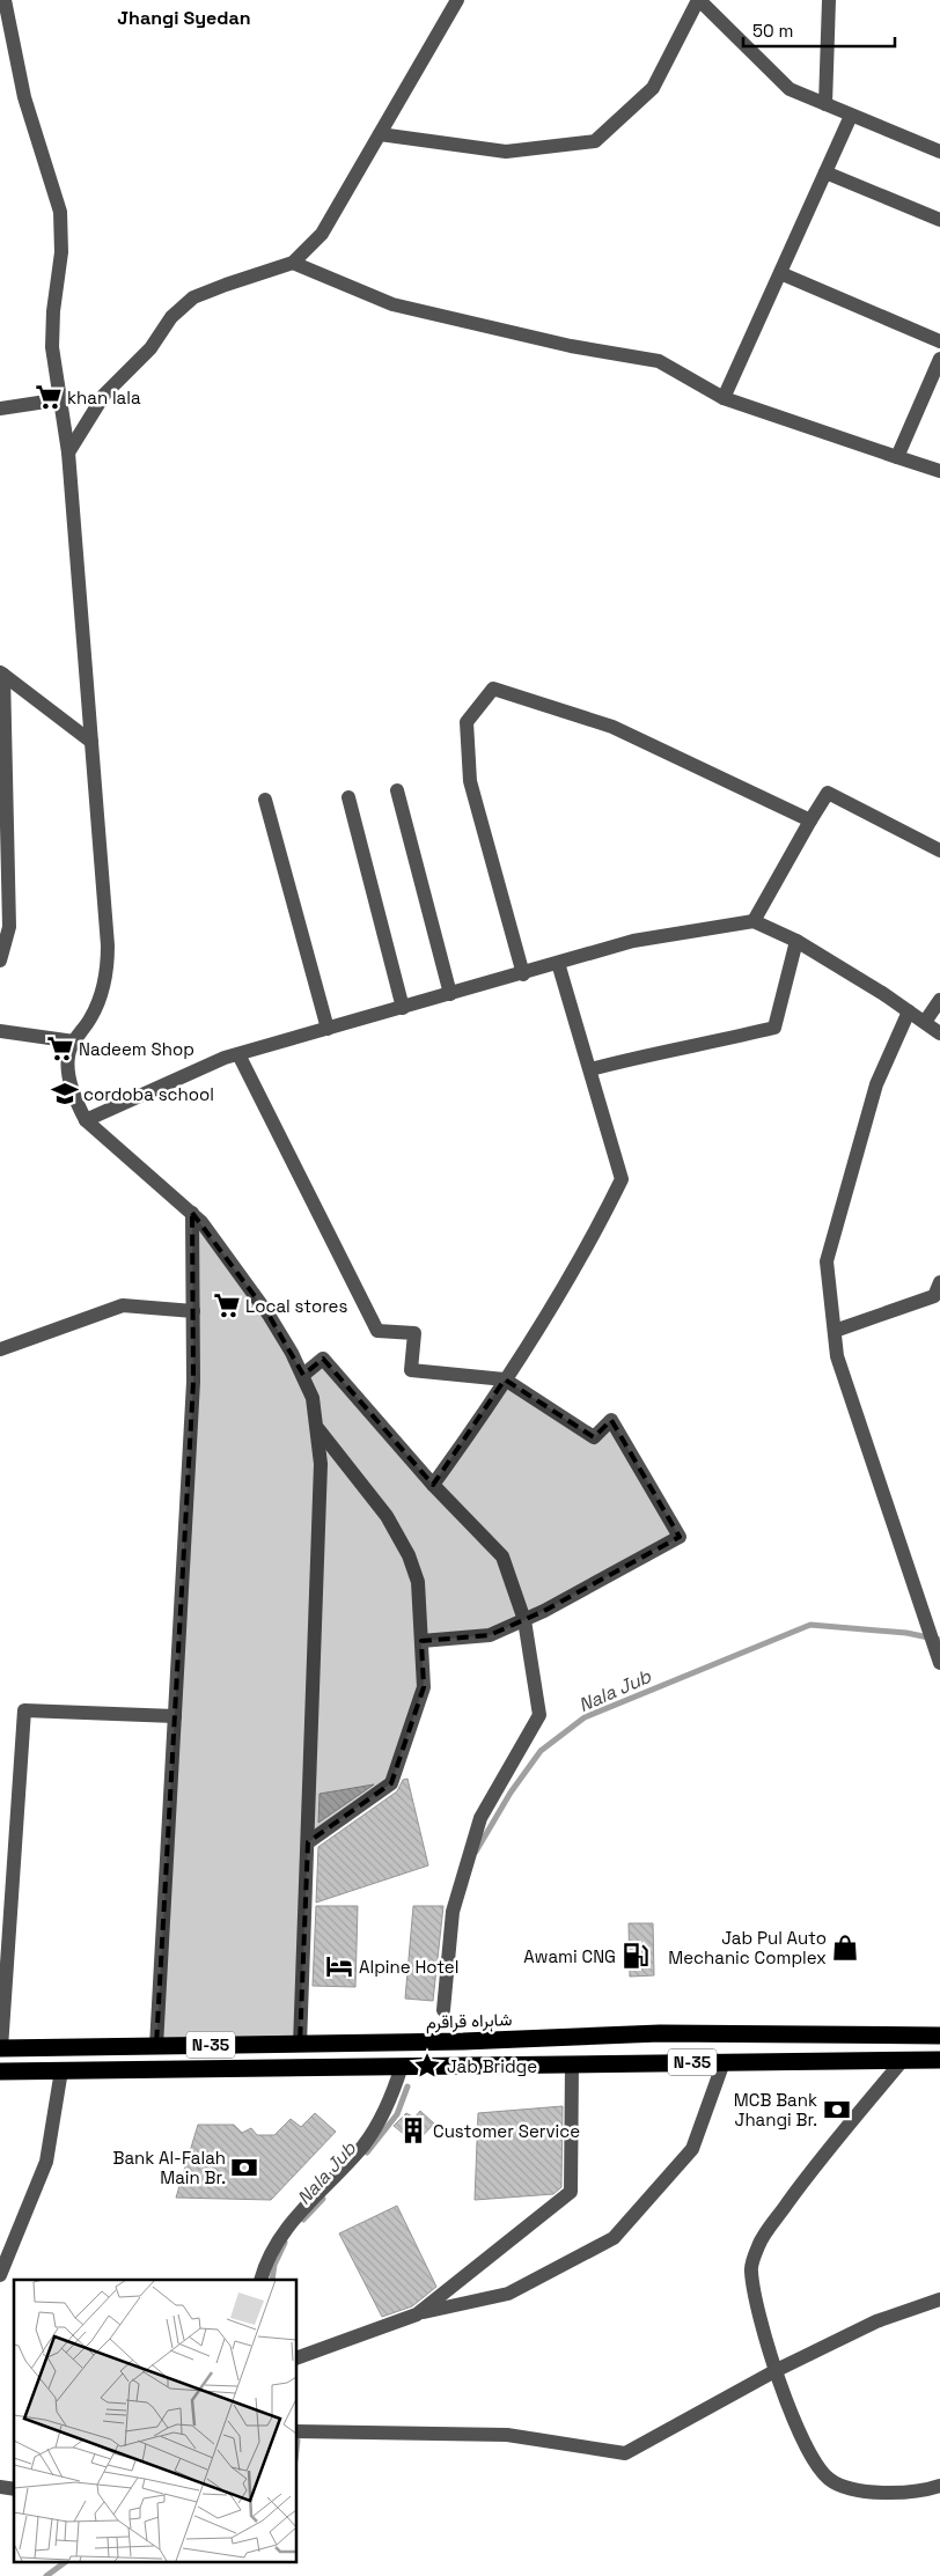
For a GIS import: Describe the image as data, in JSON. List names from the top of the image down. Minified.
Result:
{"streets":{"highway":["شاہراہ قراقرم","N-35"]},"districts":["Jhangi Syedan"],"water":["Nala Jub"],"places":{"supermarket":["khan lala","Nadeem Shop","Local stores"],"school or university":["cordoba school"],"shop":["Jab Pul Auto Mechanic Complex"],"fuel station":["Awami CNG"],"hotel":["Alpine Hotel"],"place":["Jab Bridge"],"bank":["MCB Bank Jhangi Br.","Bank Al-Falah Main Br."],"building":["Customer Service"]},"scale_bar":"50 m"}
